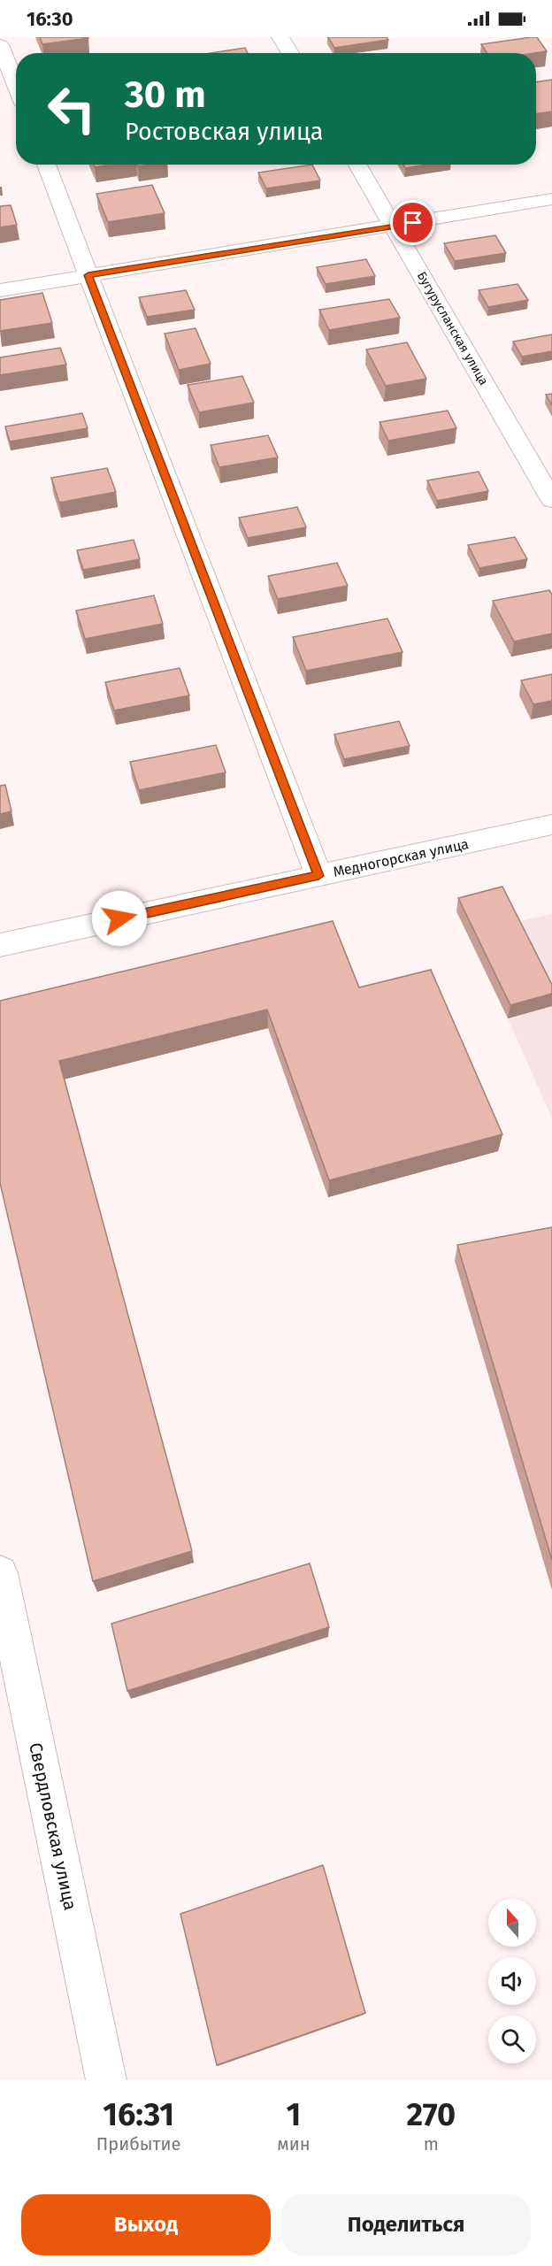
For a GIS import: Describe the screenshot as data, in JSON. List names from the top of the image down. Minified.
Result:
{"streets":{"street":["Бугурусланская улица","Медногорская улица","Свердловская улица"]},"north":"top","page":{"status":"16:30","turn":["30 m","Ростовская улица"],"eta":["16:31","Прибытие","1","мин","270","m"],"buttons":["Выход","Поделиться"]}}
